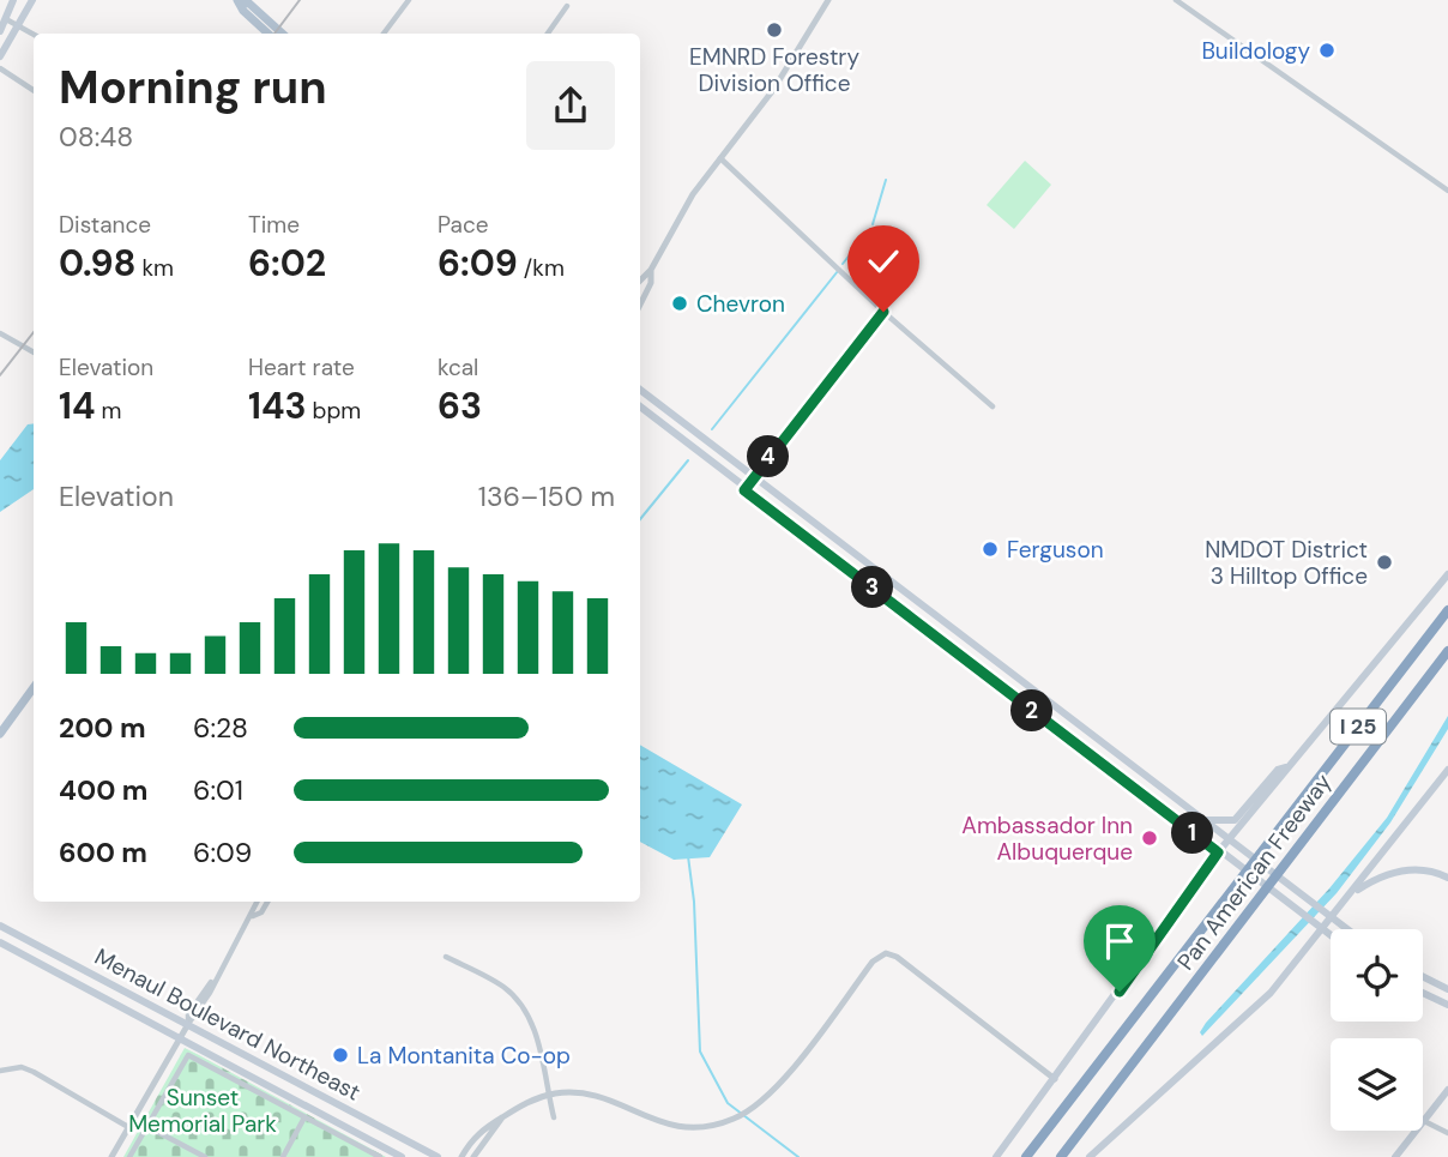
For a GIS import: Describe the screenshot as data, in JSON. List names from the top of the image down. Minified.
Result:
{"streets":{"highway":["I 25","Pan American Freeway"],"main road":["Menaul Boulevard Northeast"]},"parks":["Sunset Memorial Park"],"places":["EMNRD Forestry Division Office","Buildology","Chevron","Ferguson","NMDOT District 3 Hilltop Office","Ambassador Inn Albuquerque","La Montanita Co-op"],"page":{"heading":["Morning run","08:48"],"stats":[["Distance","0.98 km"],["Time","6:02"],["Pace","6:09 /km"],["Elevation","14 m"],["Heart rate","143 bpm"],["kcal","63"]],"pins":["4","3","2","1"],"chart":["Elevation","136–150 m"],"list":[{"name":"200 m","note":"6:28"},{"name":"400 m","note":"6:01"},{"name":"600 m","note":"6:09"}]}}
